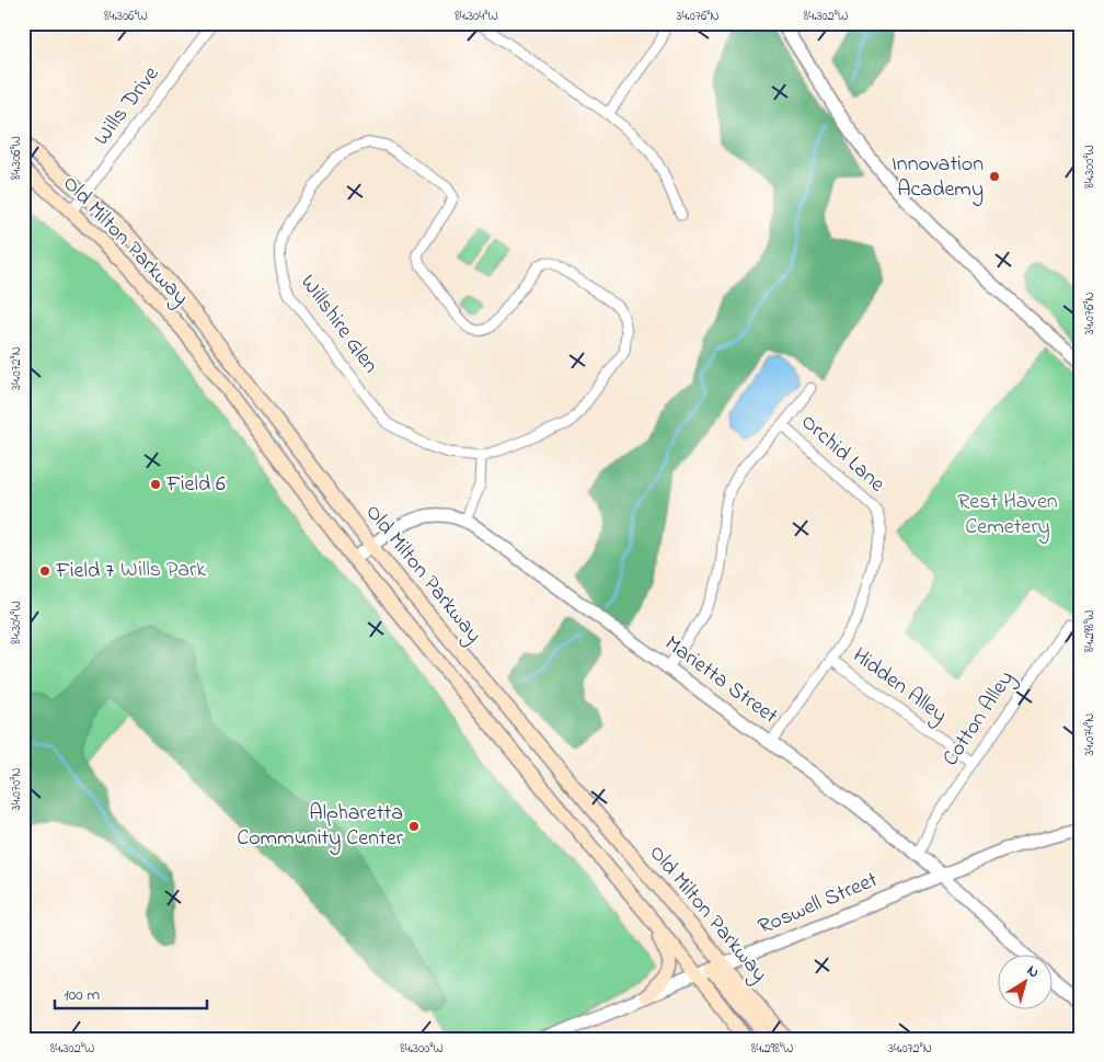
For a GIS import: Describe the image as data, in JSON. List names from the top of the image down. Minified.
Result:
{"streets":{"main road":["Old Milton Parkway"],"street":["Wills Drive","Willshire Glen","Orchid Lane","Marietta Street","Hidden Alley","Cotton Alley","Roswell Street"]},"crossings":[["Wills Drive","Old Milton Parkway"],["Old Milton Parkway","Marietta Street"],["Old Milton Parkway","Roswell Street"],["Orchid Lane","Marietta Street"],["Orchid Lane","Hidden Alley"],["Marietta Street","Cotton Alley"],["Marietta Street","Roswell Street"],["Hidden Alley","Cotton Alley"]],"parks":["Rest Haven Cemetery","Wills Park"],"places":["Innovation Academy","Field 6","Field 7","Alpharetta Community Center"],"scale_bar":"100 m","north":"top right","coordinates":["84.306°W","84.304°W","34.076°N","84.302°W","84.300°W","34.072°N","84.298°W","34.074°N","34.070°N"]}
